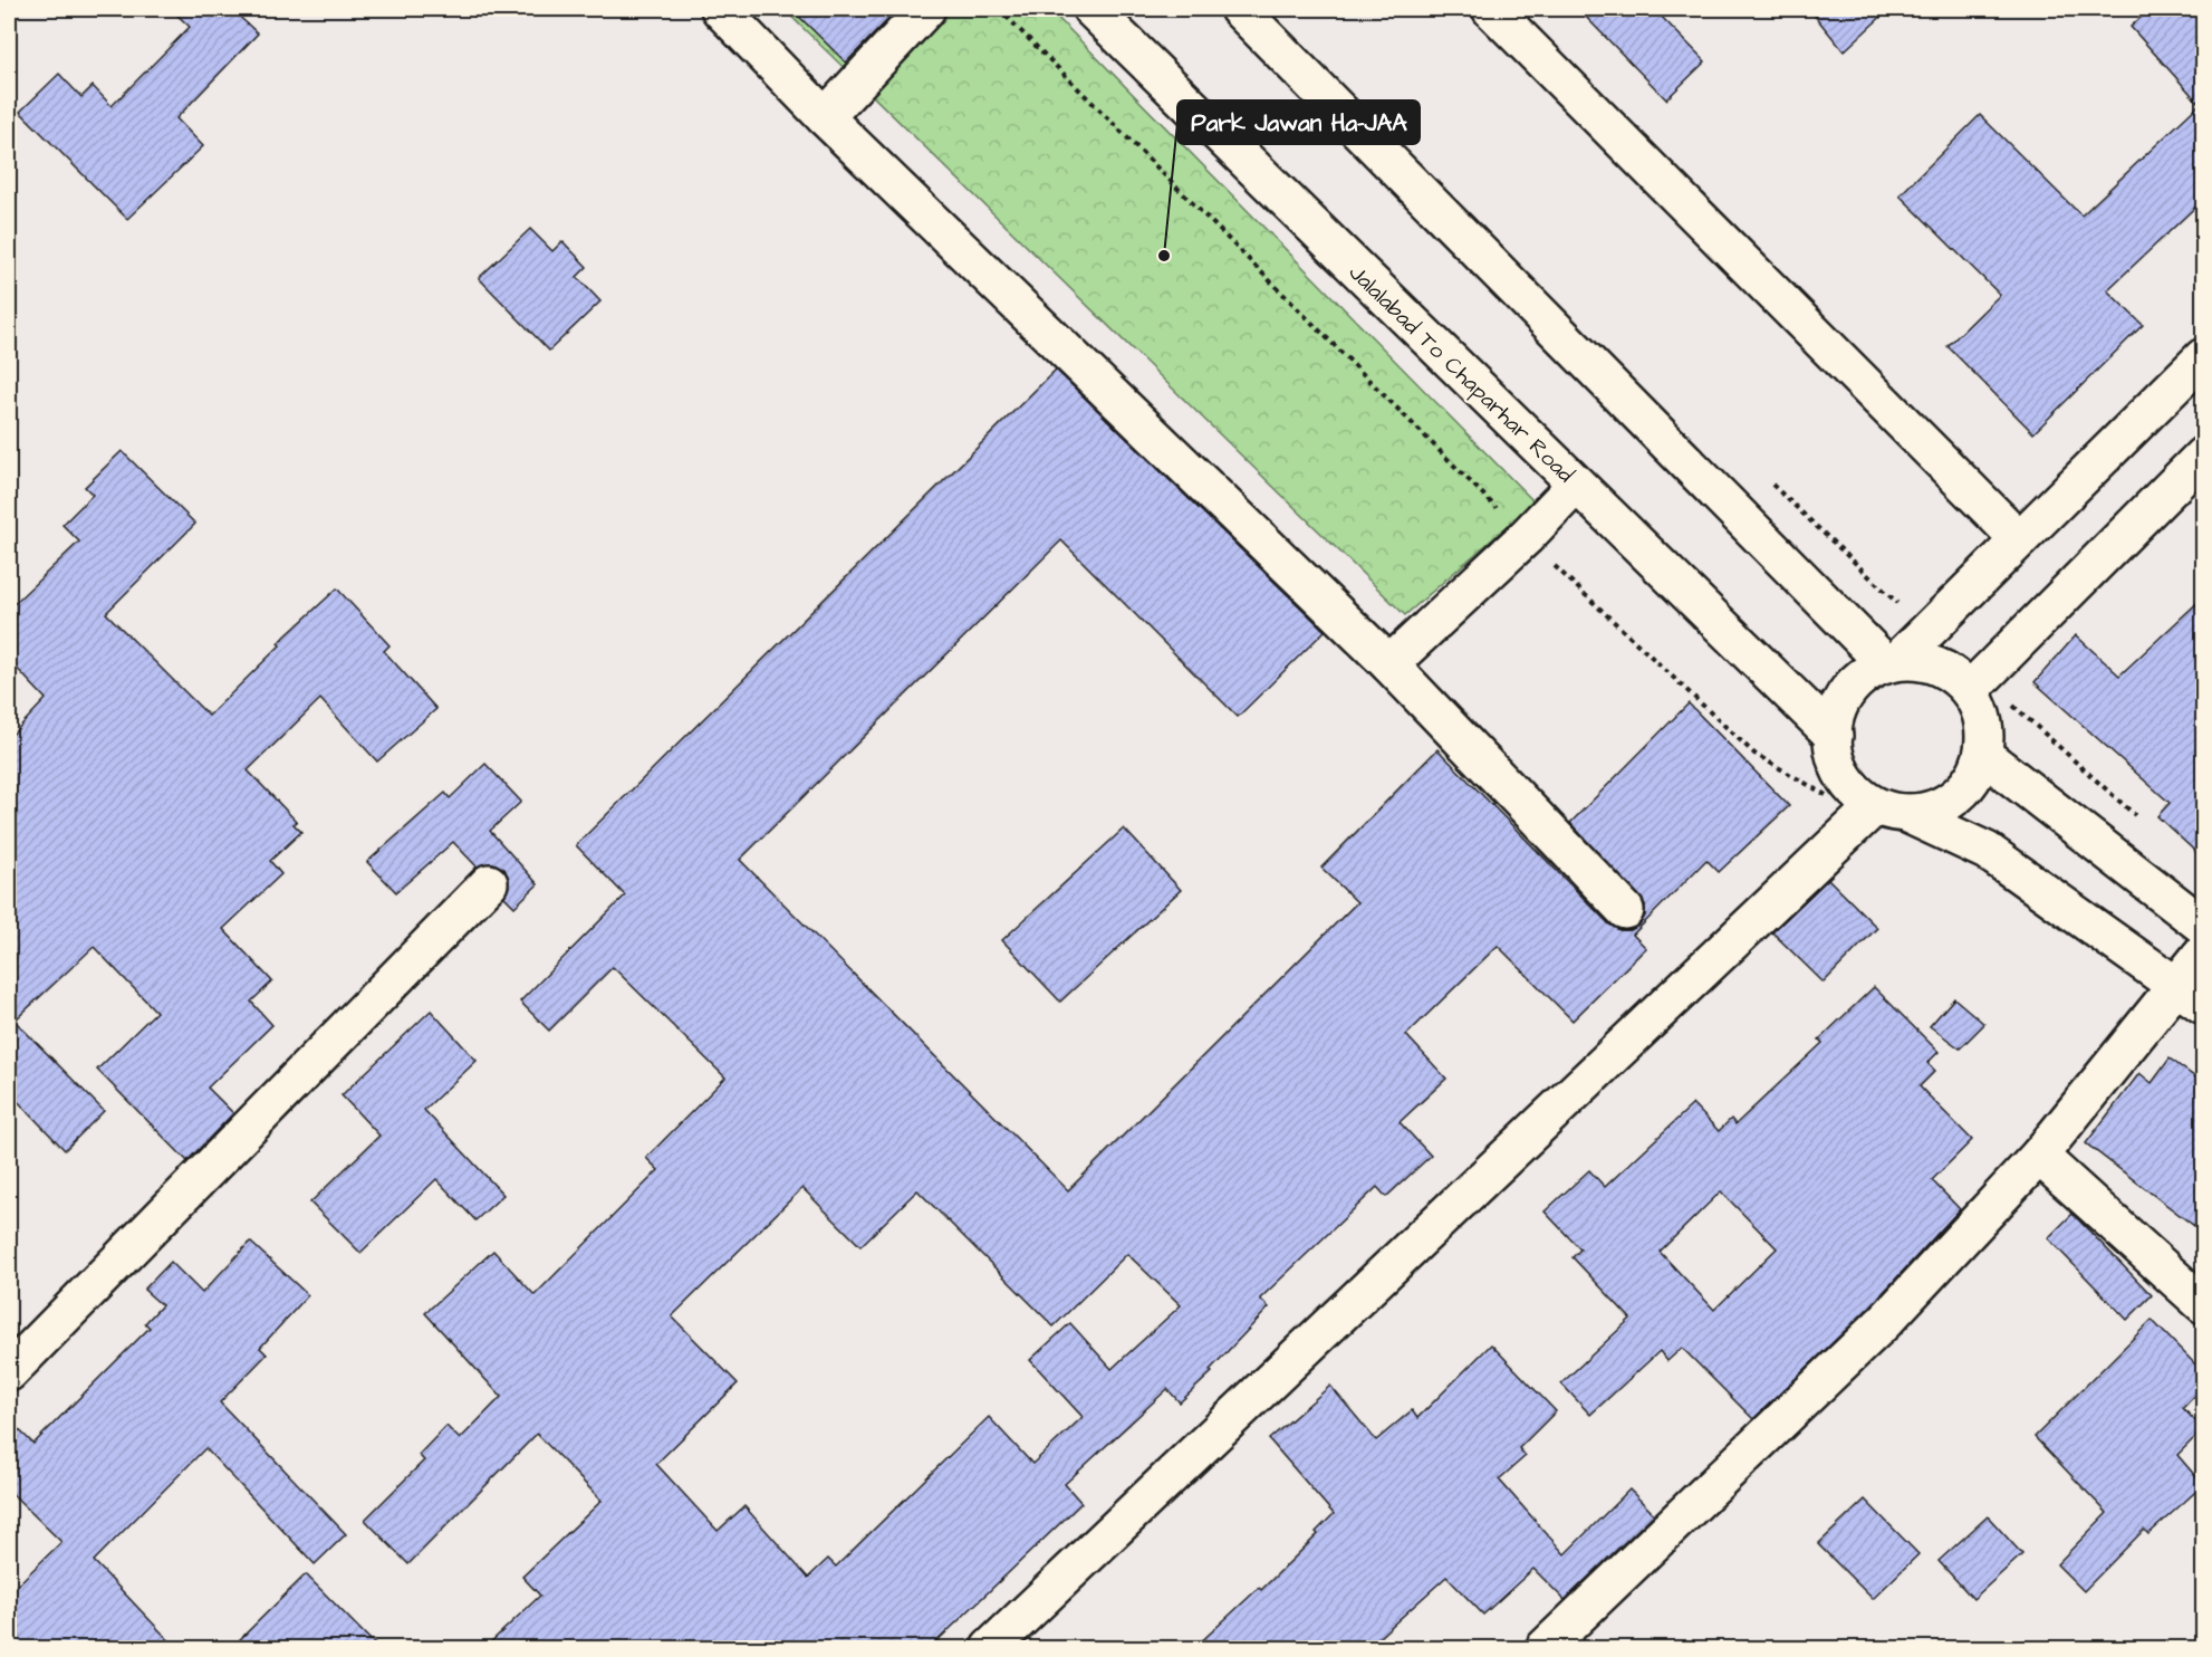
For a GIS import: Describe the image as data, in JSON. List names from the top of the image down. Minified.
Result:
{"streets":{"street":["Jalalabad To Chaparhar Road"]},"places":["Park Jawan Ha-JAA"]}
